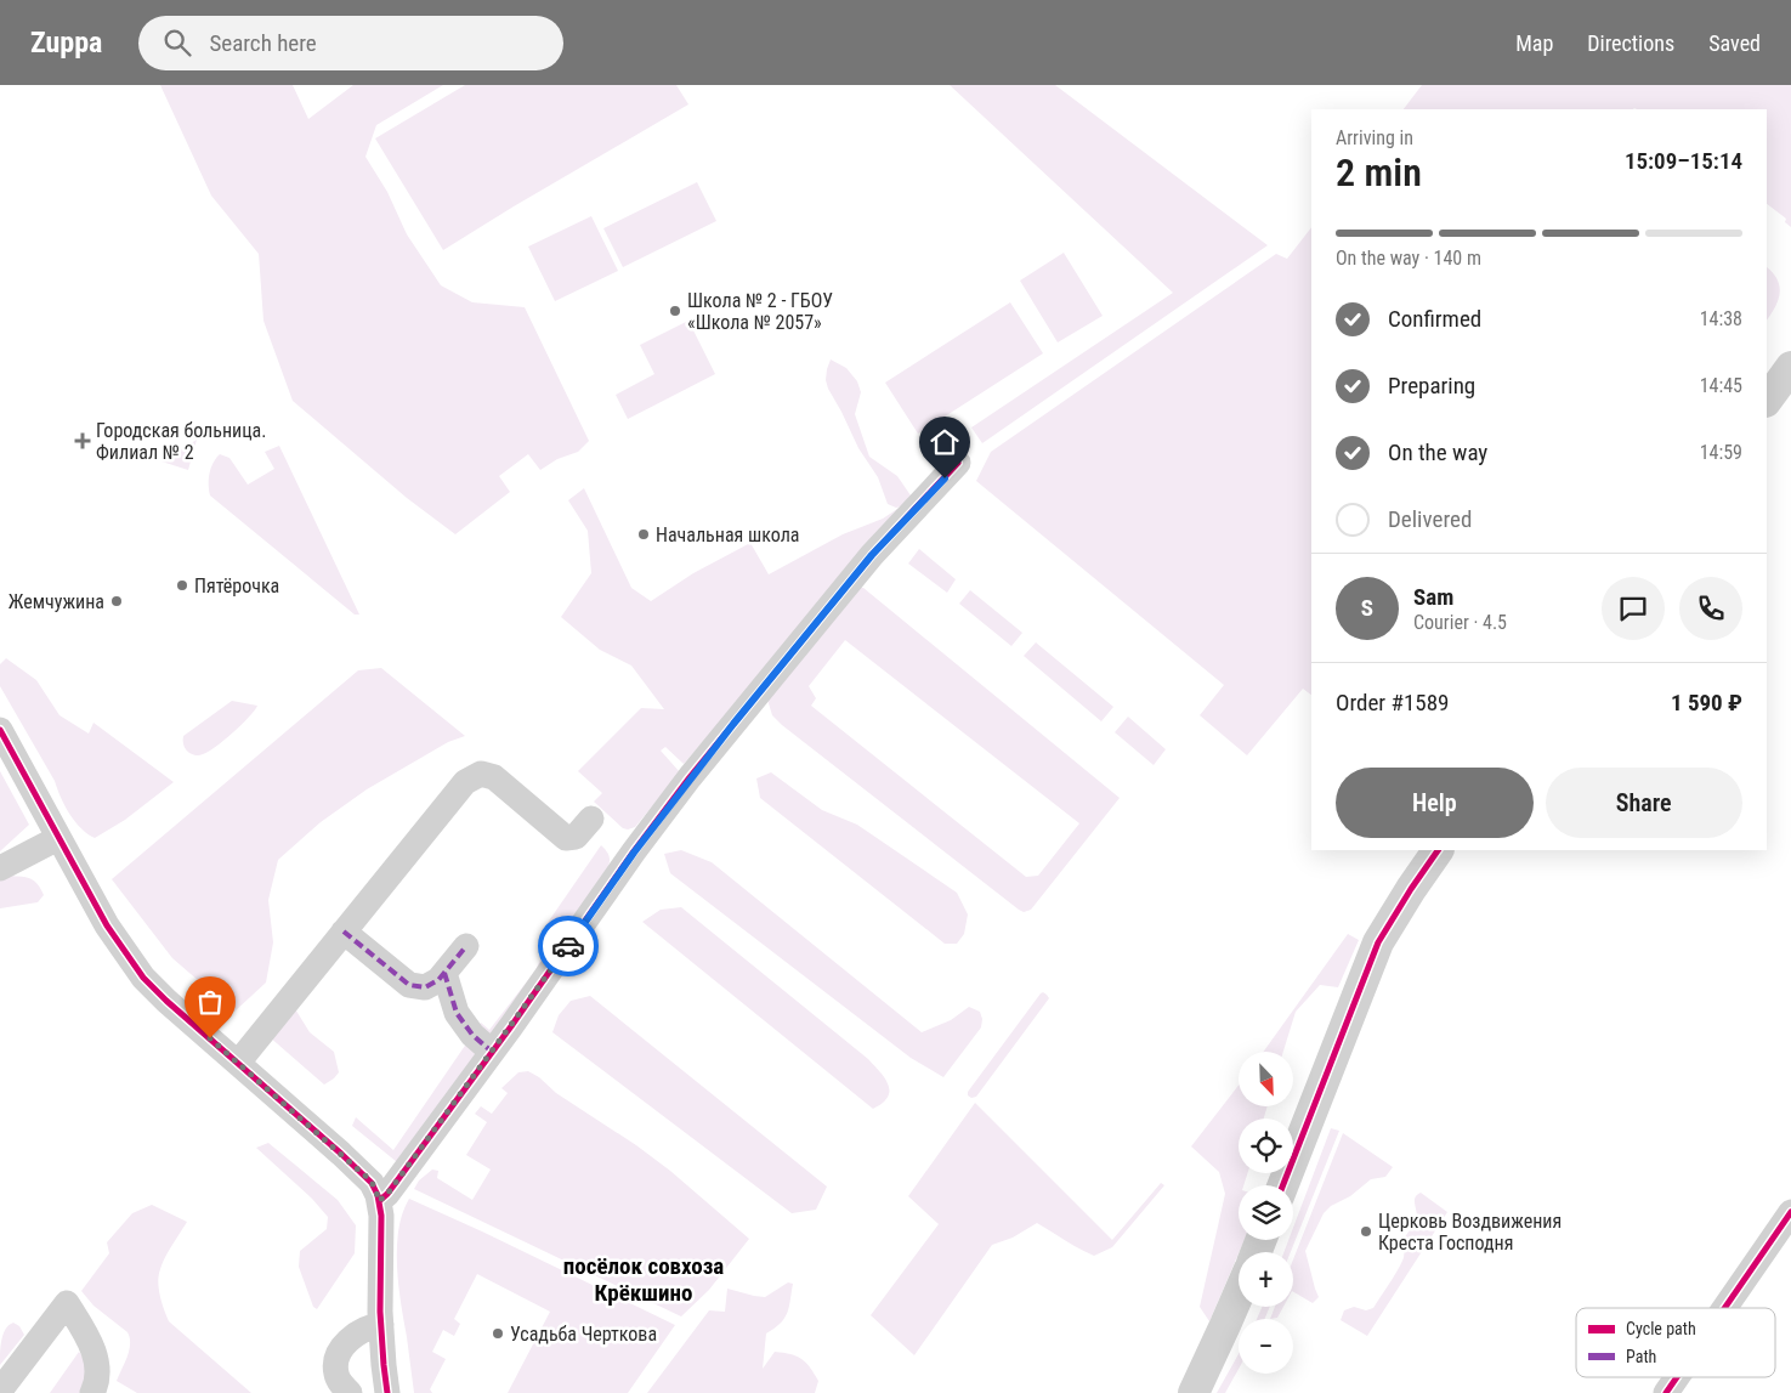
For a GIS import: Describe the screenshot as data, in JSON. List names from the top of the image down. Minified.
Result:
{"districts":["посёлок совхоза Крёкшино"],"places":{"other":["Школа № 2 - ГБОУ «Школа № 2057»","Начальная школа","Пятёрочка","Жемчужина","Церковь Воздвижения Креста Господня","Усадьба Черткова"],"health":["Городская больница. Филиал № 2"]},"legend":["Cycle path","Path"],"north":"bottom right","page":{"header":"Zuppa","search":"Search here","nav":["Map","Directions","Saved"],"heading":["2 min","Arriving in","15:09–15:14"],"panel":["Sam","Courier · 4.5","Order #1589","1 590 ₽"],"bar":"On the way · 140 m","list":[["Confirmed","14:38"],["Preparing","14:45"],["On the way","14:59"],"Delivered"],"round":"S","buttons":["Help","Share"],"map_buttons":["+","−"]}}
